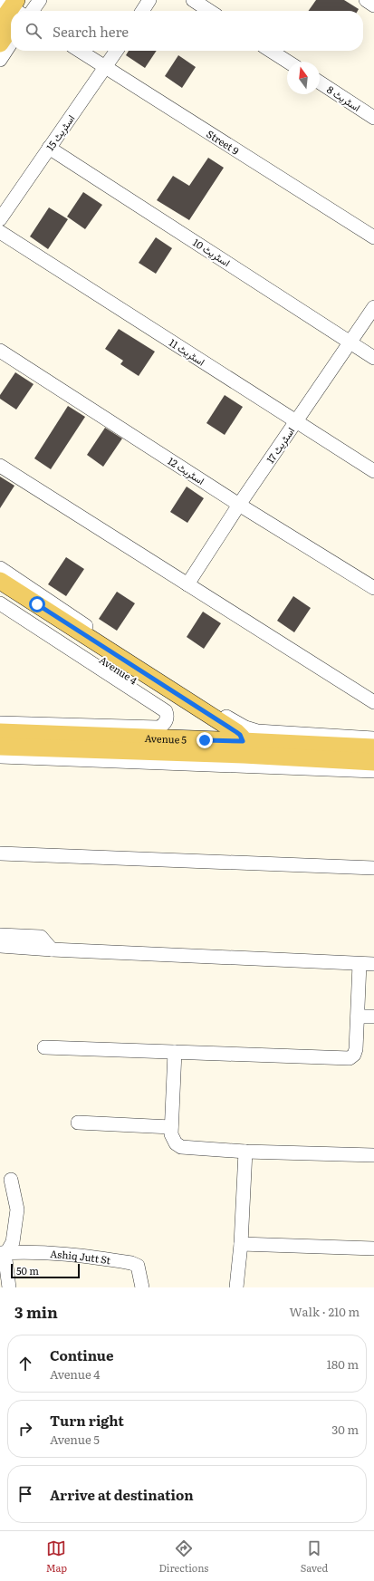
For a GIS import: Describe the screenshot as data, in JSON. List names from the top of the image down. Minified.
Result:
{"streets":{"main road":["Avenue 4","Avenue 5"],"street":["اسٹریٹ 8","اسٹریٹ 15","Street 9","اسٹریٹ 10","اسٹریٹ 11","اسٹریٹ 17","اسٹریٹ 12","Ashiq Jutt St"]},"crossings":[["اسٹریٹ 15","Street 9"],["اسٹریٹ 15","اسٹریٹ 10"],["اسٹریٹ 10","اسٹریٹ 17"],["اسٹریٹ 11","اسٹریٹ 17"],["اسٹریٹ 17","اسٹریٹ 12"],["Avenue 4","Avenue 5"]],"scale_bar":"50 m","north":"top","page":{"search":"Search here","scale":"50 m","heading":["3 min","Walk · 210 m"],"list":[["Continue","Avenue 4","180 m"],["Turn right","Avenue 5","30 m"],"Arrive at destination"],"nav":["Map","Directions","Saved"]}}
